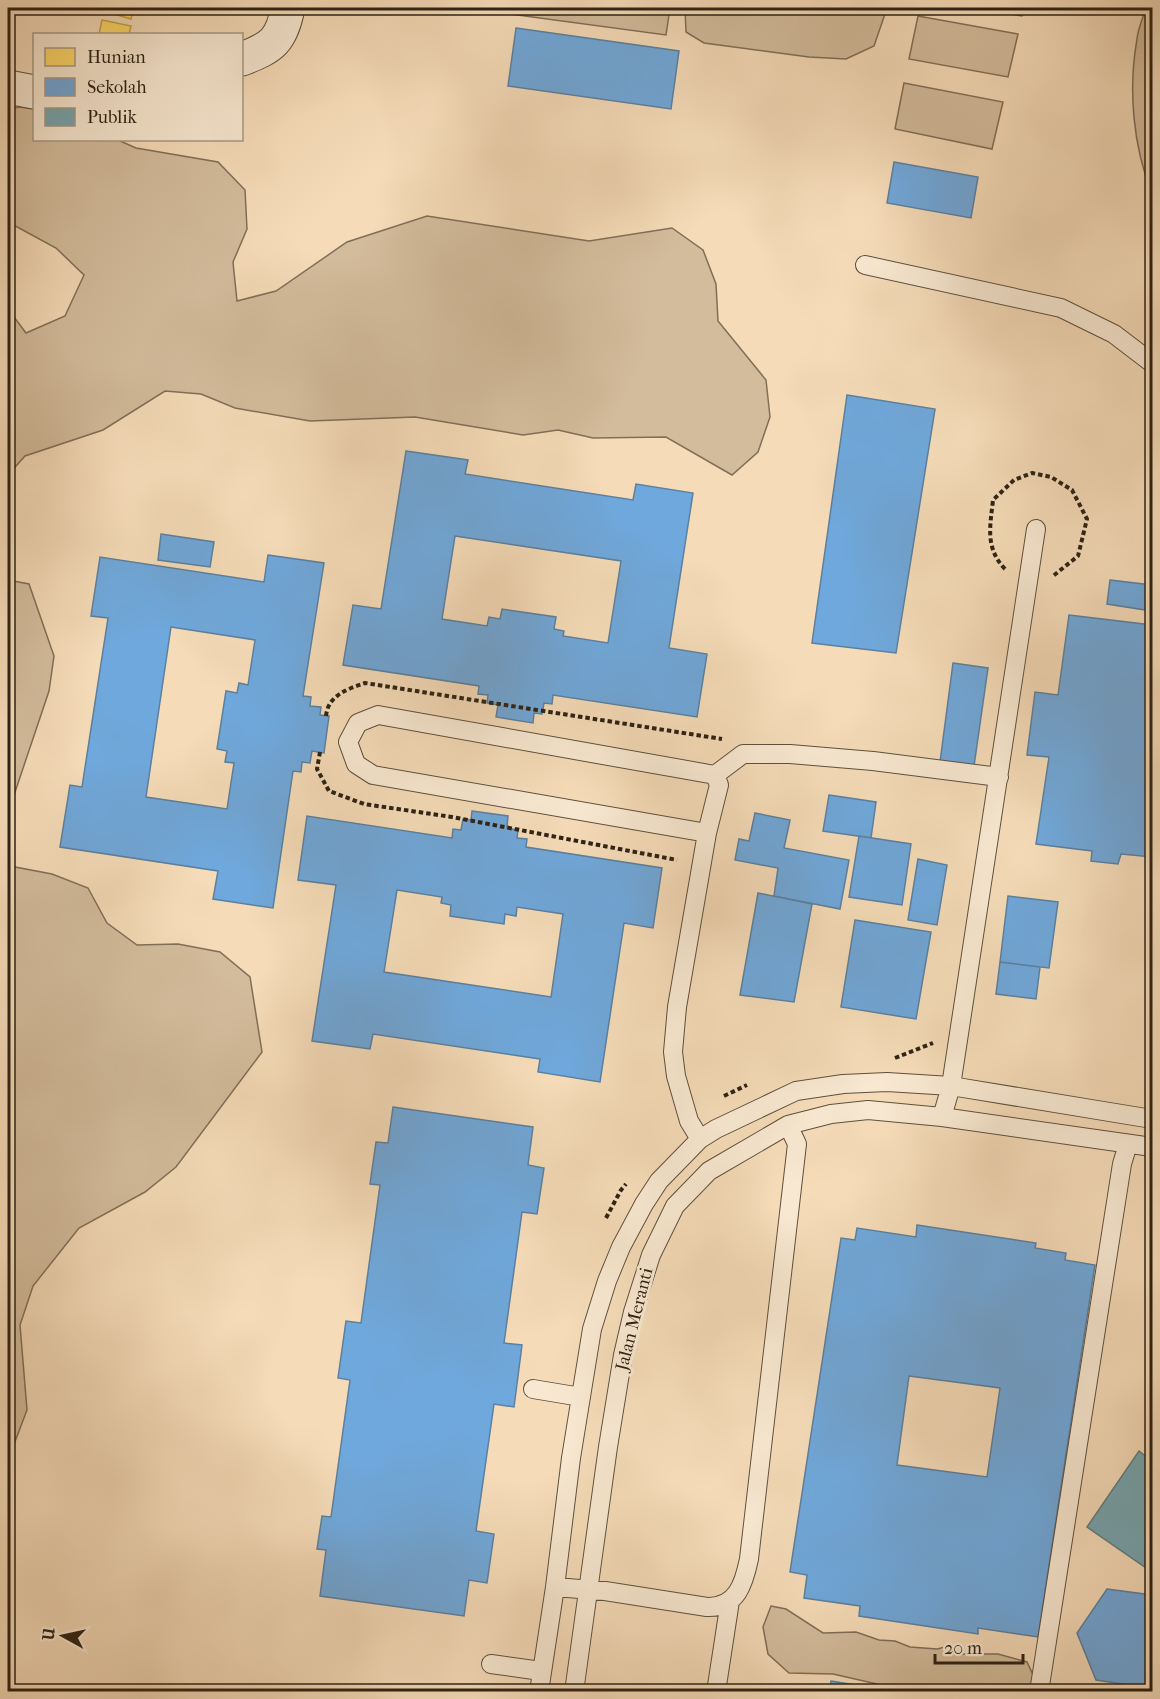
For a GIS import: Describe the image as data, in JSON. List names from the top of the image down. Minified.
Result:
{"streets":{"lane":["Jalan Meranti"]},"legend":["Hunian","Sekolah","Publik"],"scale_bar":"20 m","north":"left"}
